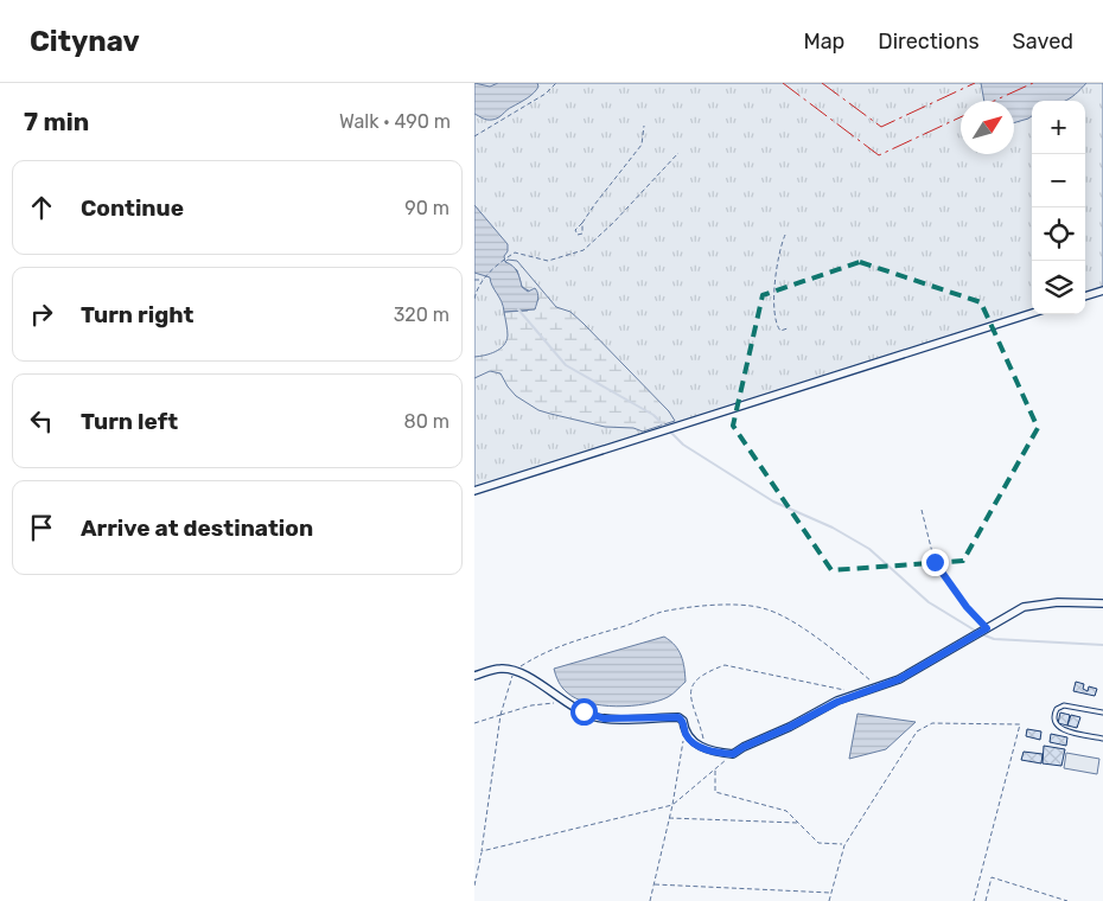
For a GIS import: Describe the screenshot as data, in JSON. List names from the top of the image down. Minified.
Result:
{"north":"top right","page":{"header":"Citynav","nav":["Map","Directions","Saved"],"heading":["7 min","Walk · 490 m"],"map_buttons":["+","−"],"list":[["Continue","90 m"],["Turn right","320 m"],["Turn left","80 m"],"Arrive at destination"]}}
